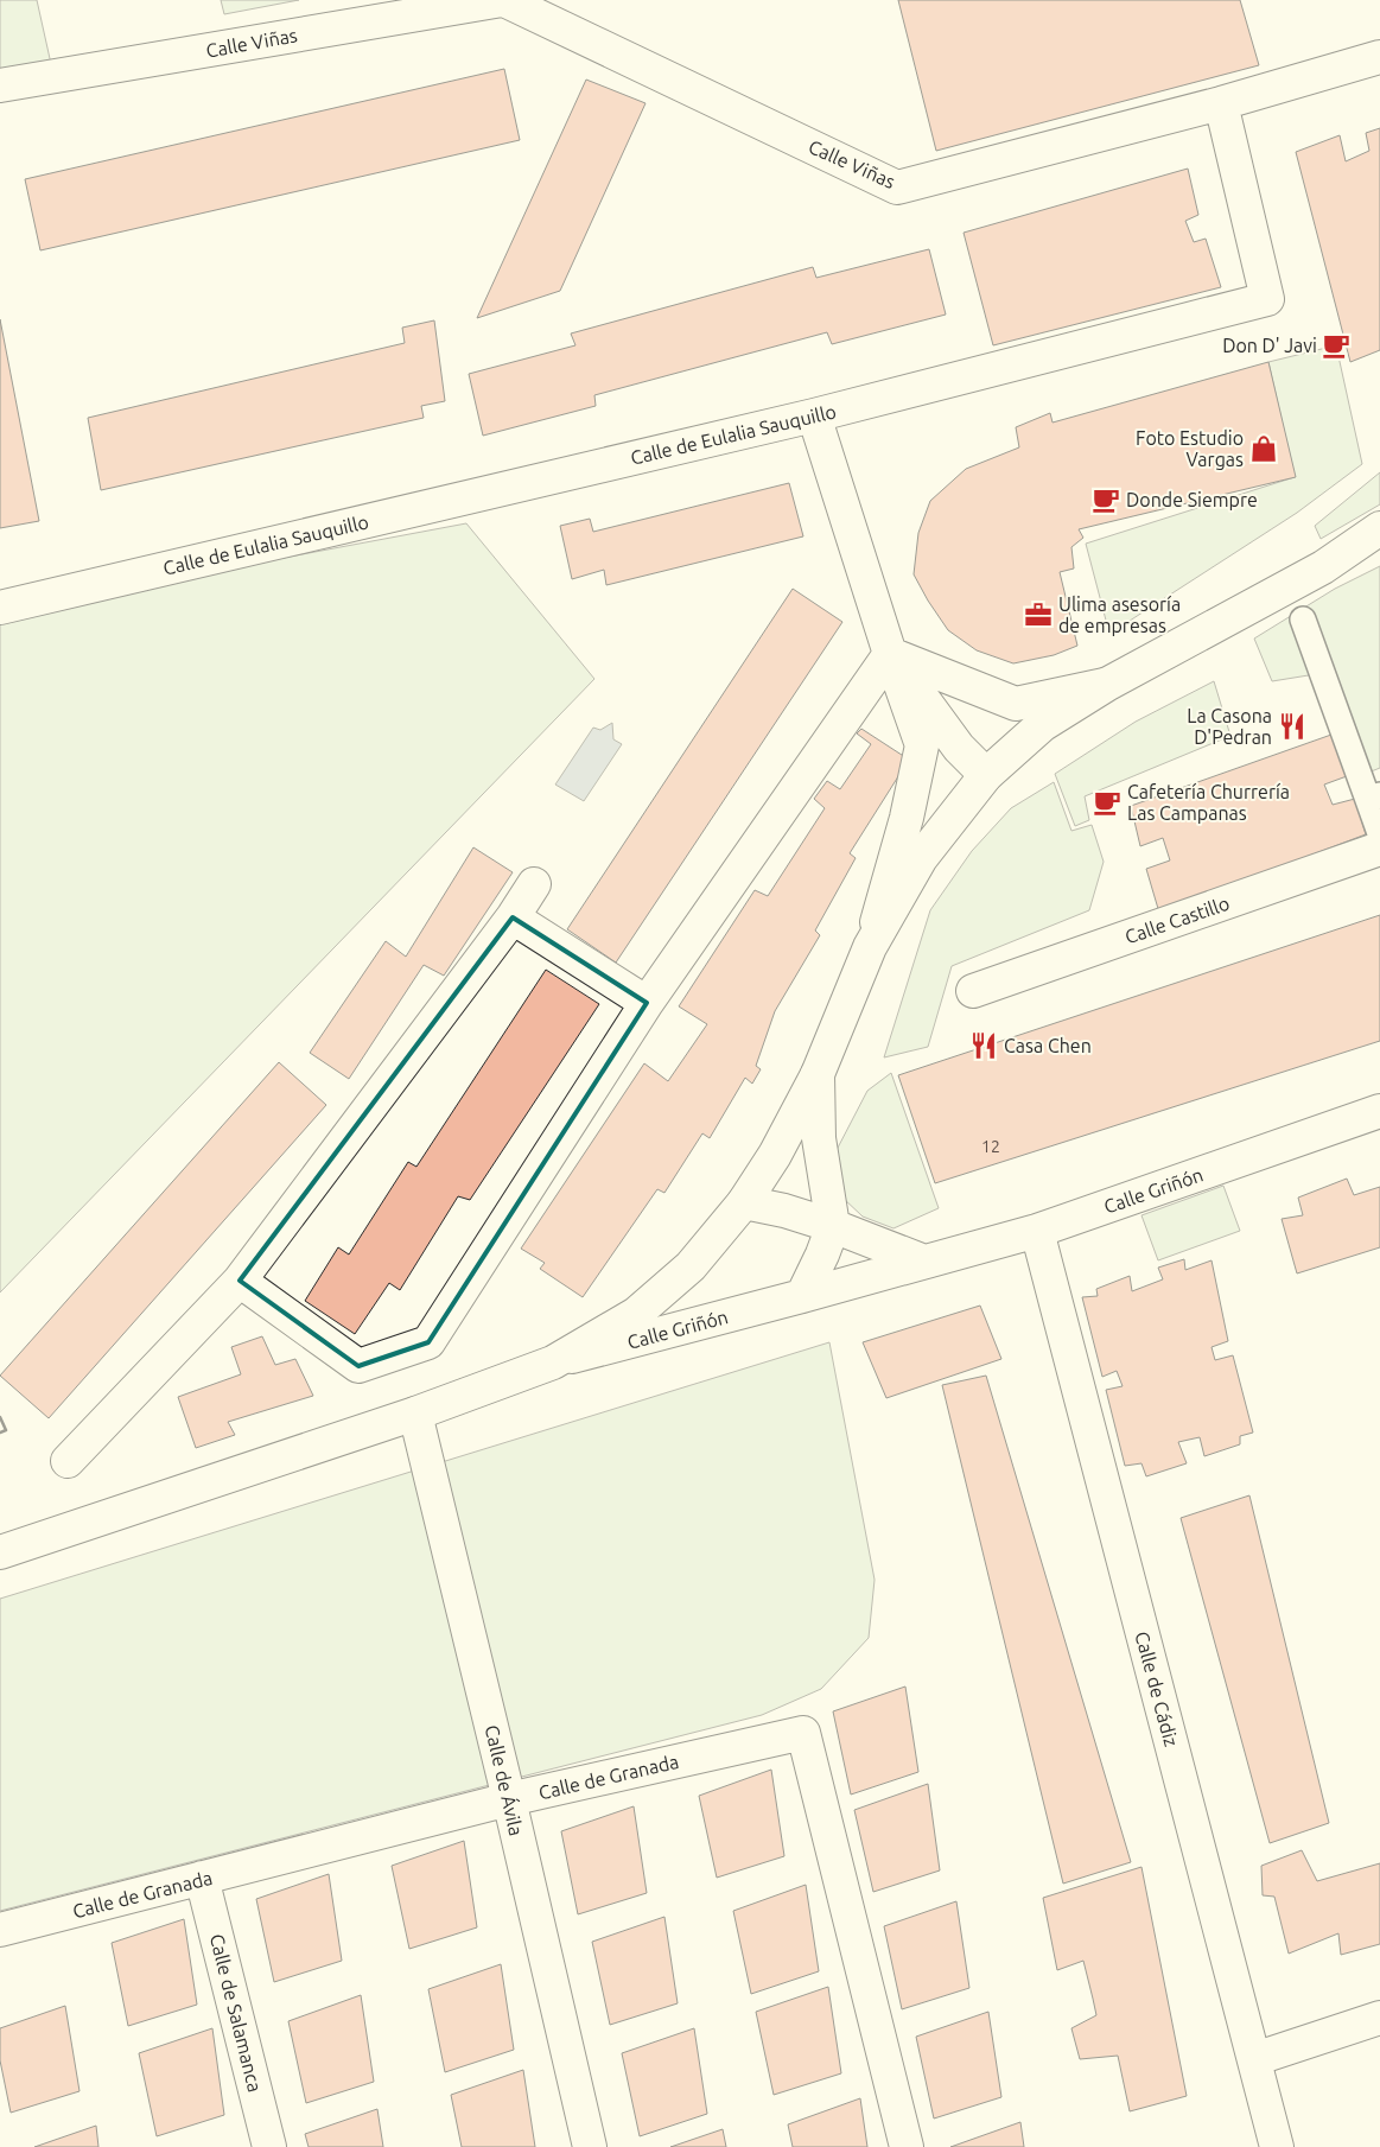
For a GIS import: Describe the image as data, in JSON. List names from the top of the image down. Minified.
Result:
{"streets":{"street":["Calle Viñas","Calle de Eulalia Sauquillo","Calle Castillo","Calle Griñón","Calle de Cádiz","Calle de Granada","Calle de Ávila","Calle de Salamanca"]},"crossings":[["Calle Viñas","Calle de Eulalia Sauquillo"],["Calle Griñón","Calle de Cádiz"],["Calle de Granada","Calle de Ávila"],["Calle de Granada","Calle de Salamanca"]],"places":{"cafe":["Don D' Javi","Donde Siempre","Cafetería Churrería Las Campanas"],"shop":["Foto Estudio Vargas"],"office":["Ulima asesoría de empresas"],"restaurant":["La Casona D'Pedran","Casa Chen"]},"house_numbers":["12"]}
